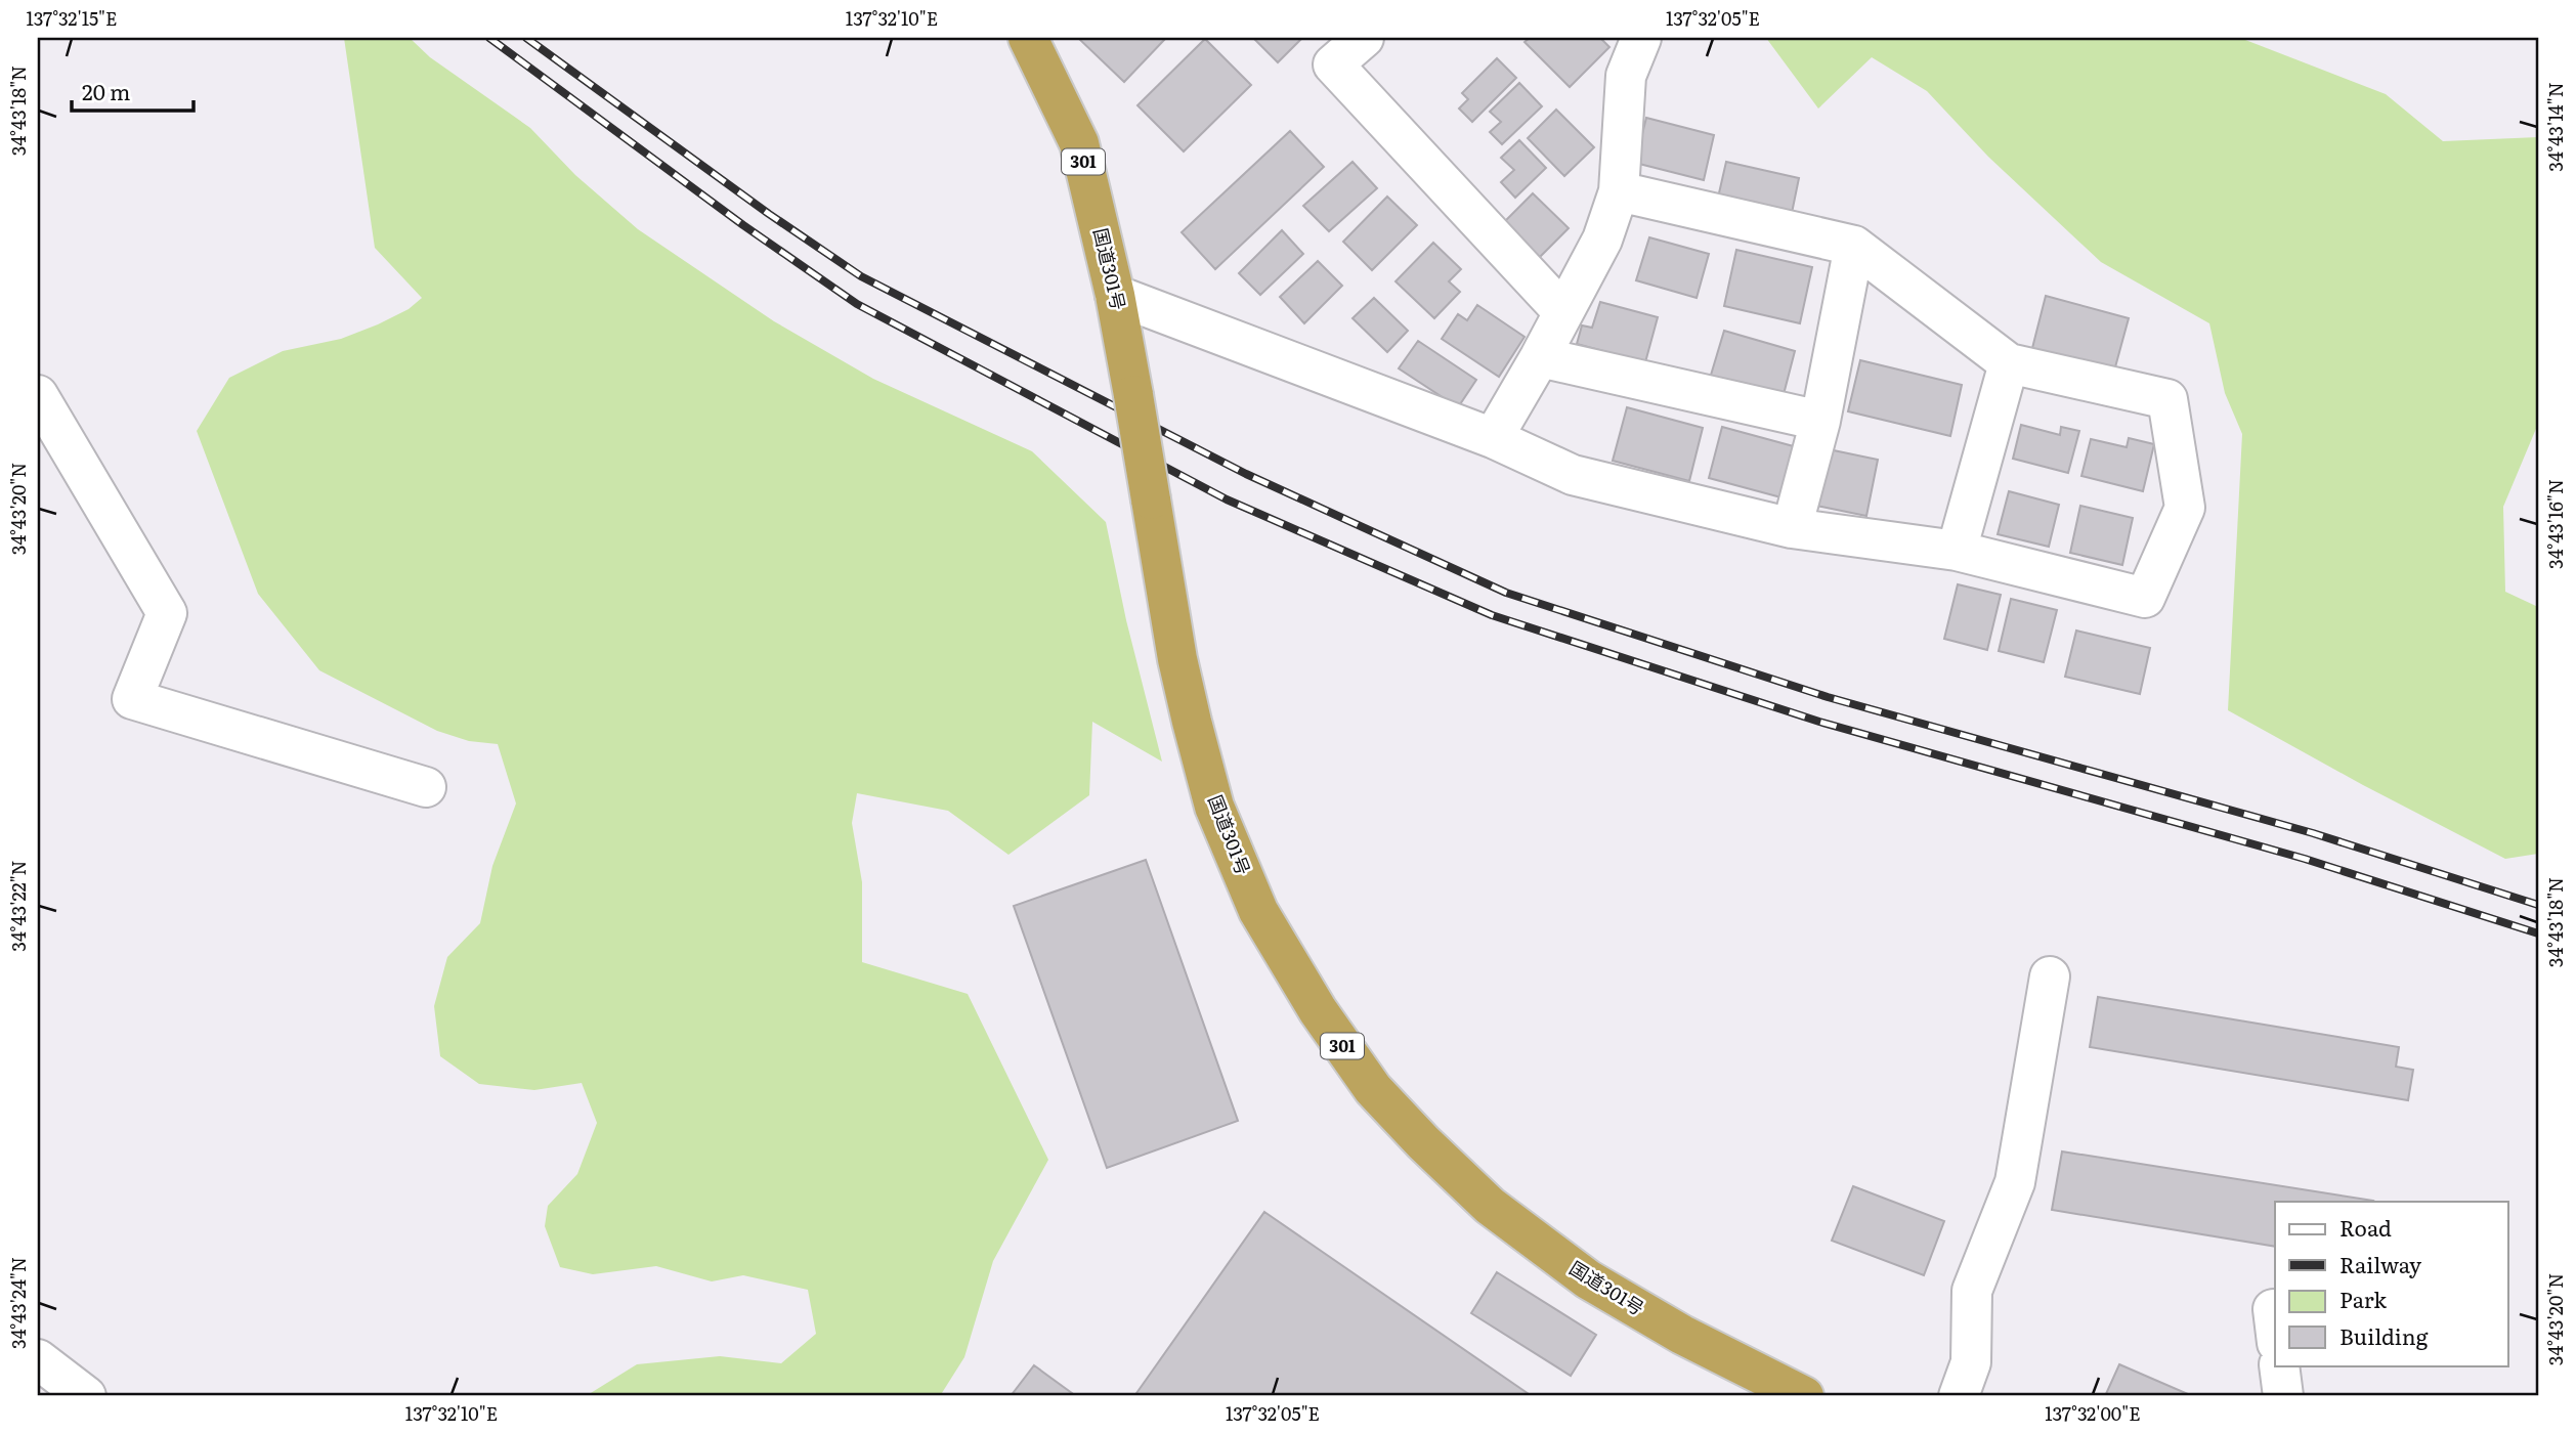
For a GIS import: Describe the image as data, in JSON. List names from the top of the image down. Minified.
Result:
{"streets":{"highway":["301","国道301号"]},"legend":["Road","Railway","Park","Building"],"scale_bar":"20 m","coordinates":["137°32'15\"E","137°32'10\"E","137°32'05\"E","34°43'18\"N","34°43'14\"N","34°43'20\"N","34°43'16\"N","34°43'22\"N","34°43'24\"N","137°32'00\"E"]}
